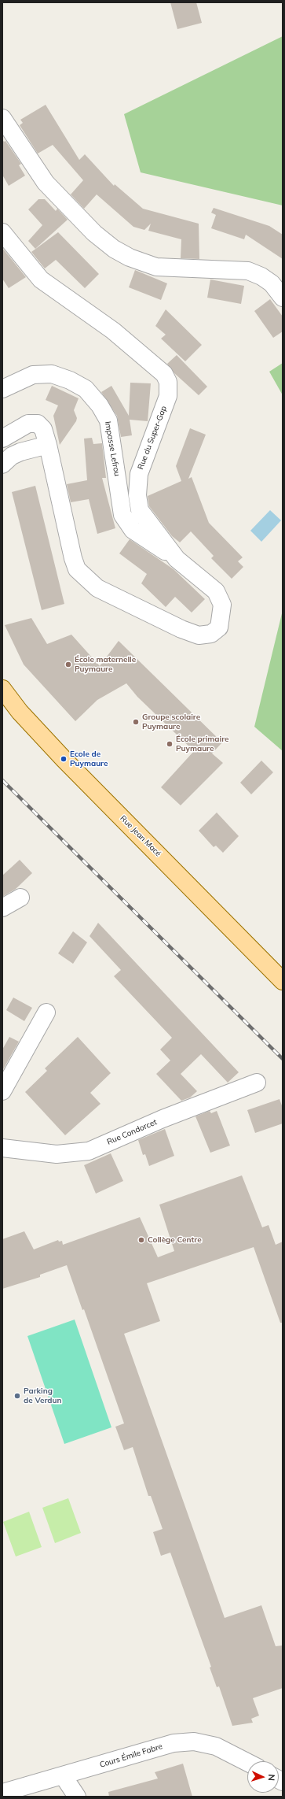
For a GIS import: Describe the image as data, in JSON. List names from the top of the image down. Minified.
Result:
{"streets":{"main road":["Rue Jean Macé"],"street":["Rue du Super-Gap","Impasse Lefrou","Rue Condorcet","Cours Émile Fabre"]},"crossings":[["Rue du Super-Gap","Impasse Lefrou"]],"places":["École maternelle Puymaure","Groupe scolaire Puymaure","École primaire Puymaure","Ecole de Puymaure","Collège Centre","Parking de Verdun"],"north":"right"}
